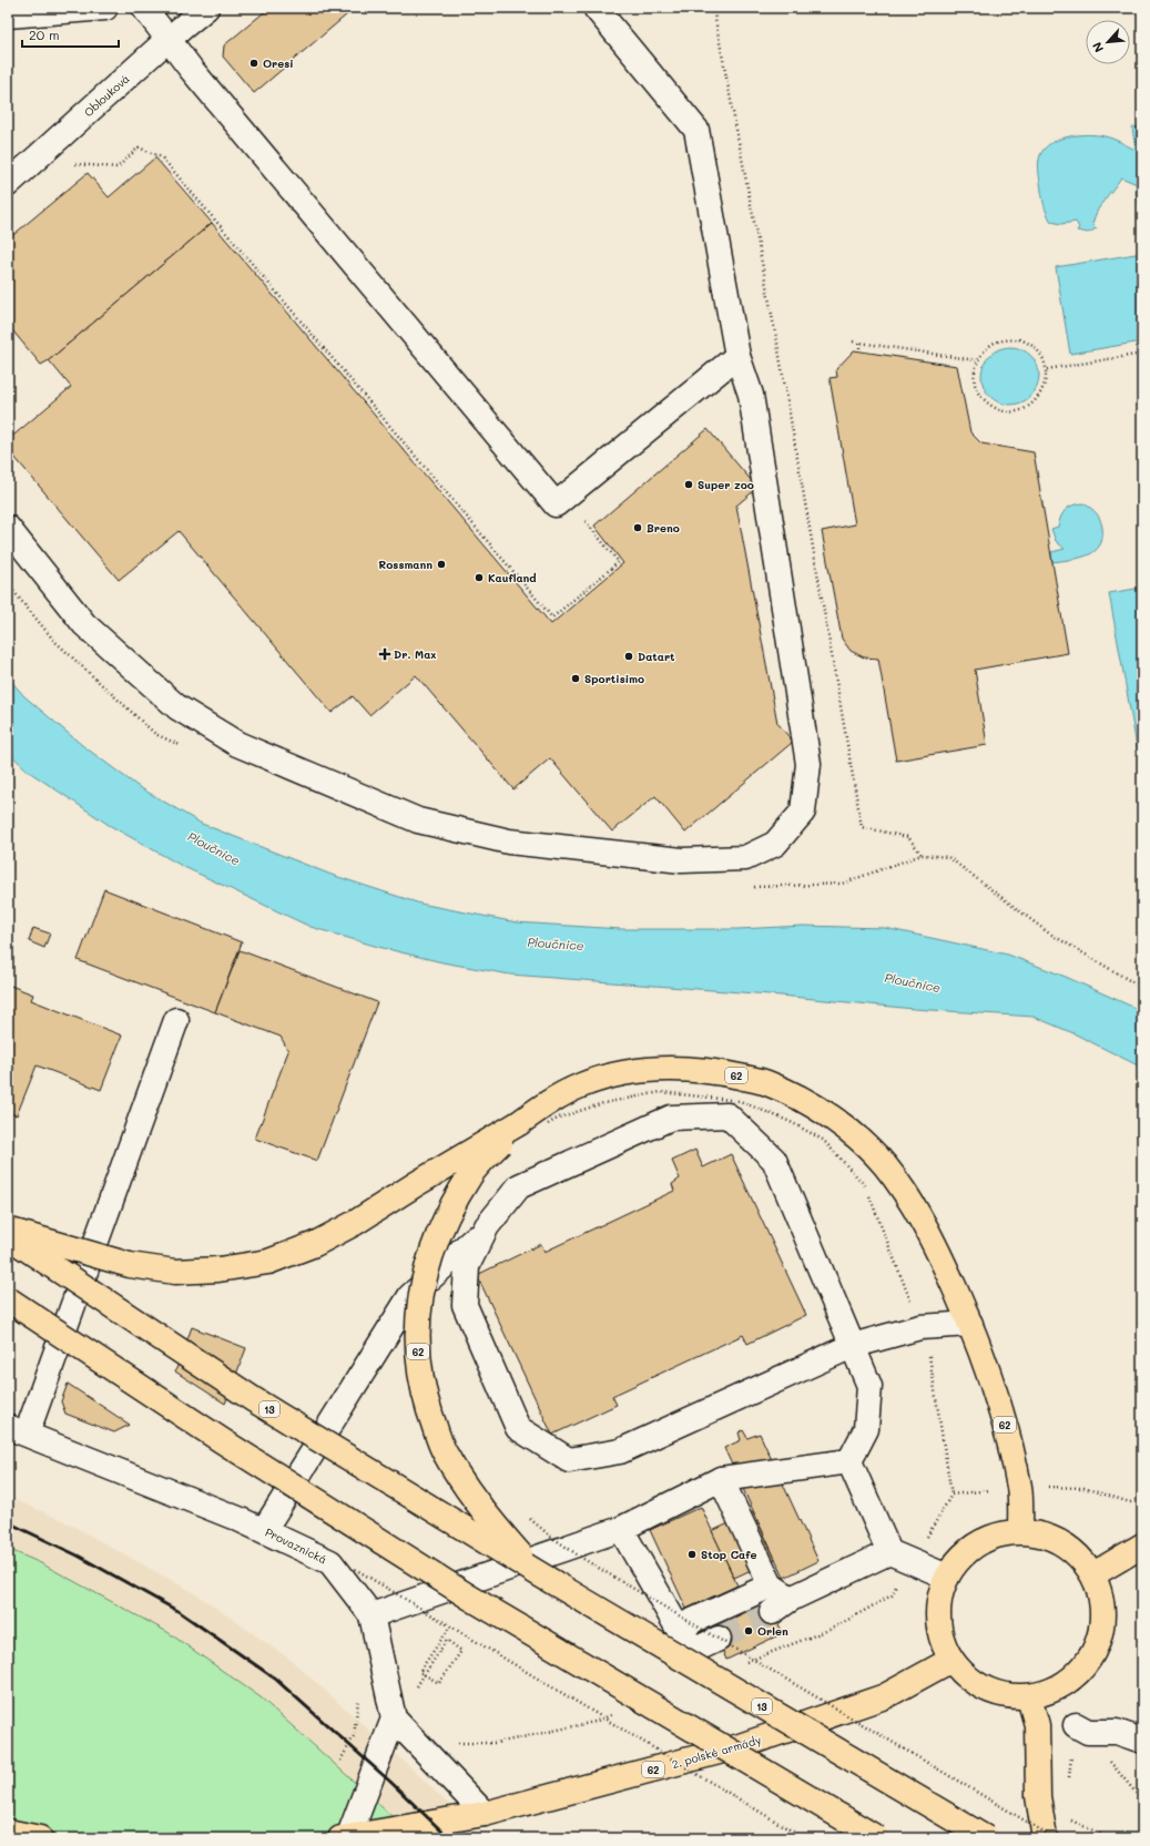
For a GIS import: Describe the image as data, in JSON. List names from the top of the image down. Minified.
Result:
{"streets":{"main road":["62","13","2. polské armády"],"street":["Oblouková","Provaznická"]},"crossings":[["62","13"]],"water":["Ploučnice"],"places":{"other":["Oresi","Super zoo","Breno","Rossmann","Kaufland","Datart","Sportisimo","Stop Cafe","Orlen"],"health":["Dr. Max"]},"scale_bar":"20 m","north":"bottom left"}
